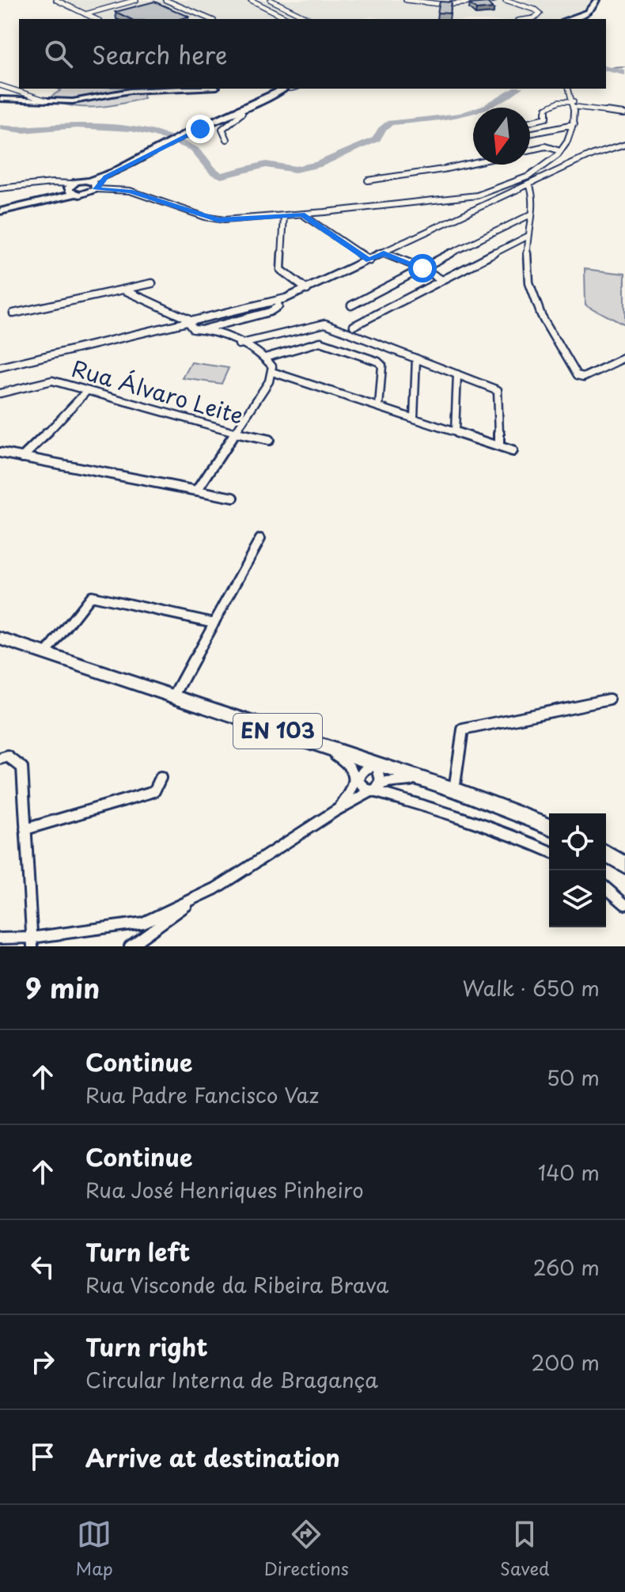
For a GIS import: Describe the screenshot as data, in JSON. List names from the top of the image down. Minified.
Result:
{"streets":{"main road":["EN 103"],"street":["Rua Álvaro Leite"]},"north":"bottom","page":{"search":"Search here","heading":["9 min","Walk · 650 m"],"list":[["Continue","Rua Padre Fancisco Vaz","50 m"],["Continue","Rua José Henriques Pinheiro","140 m"],["Turn left","Rua Visconde da Ribeira Brava","260 m"],["Turn right","Circular Interna de Bragança","200 m"],"Arrive at destination"],"nav":["Map","Directions","Saved"]}}
